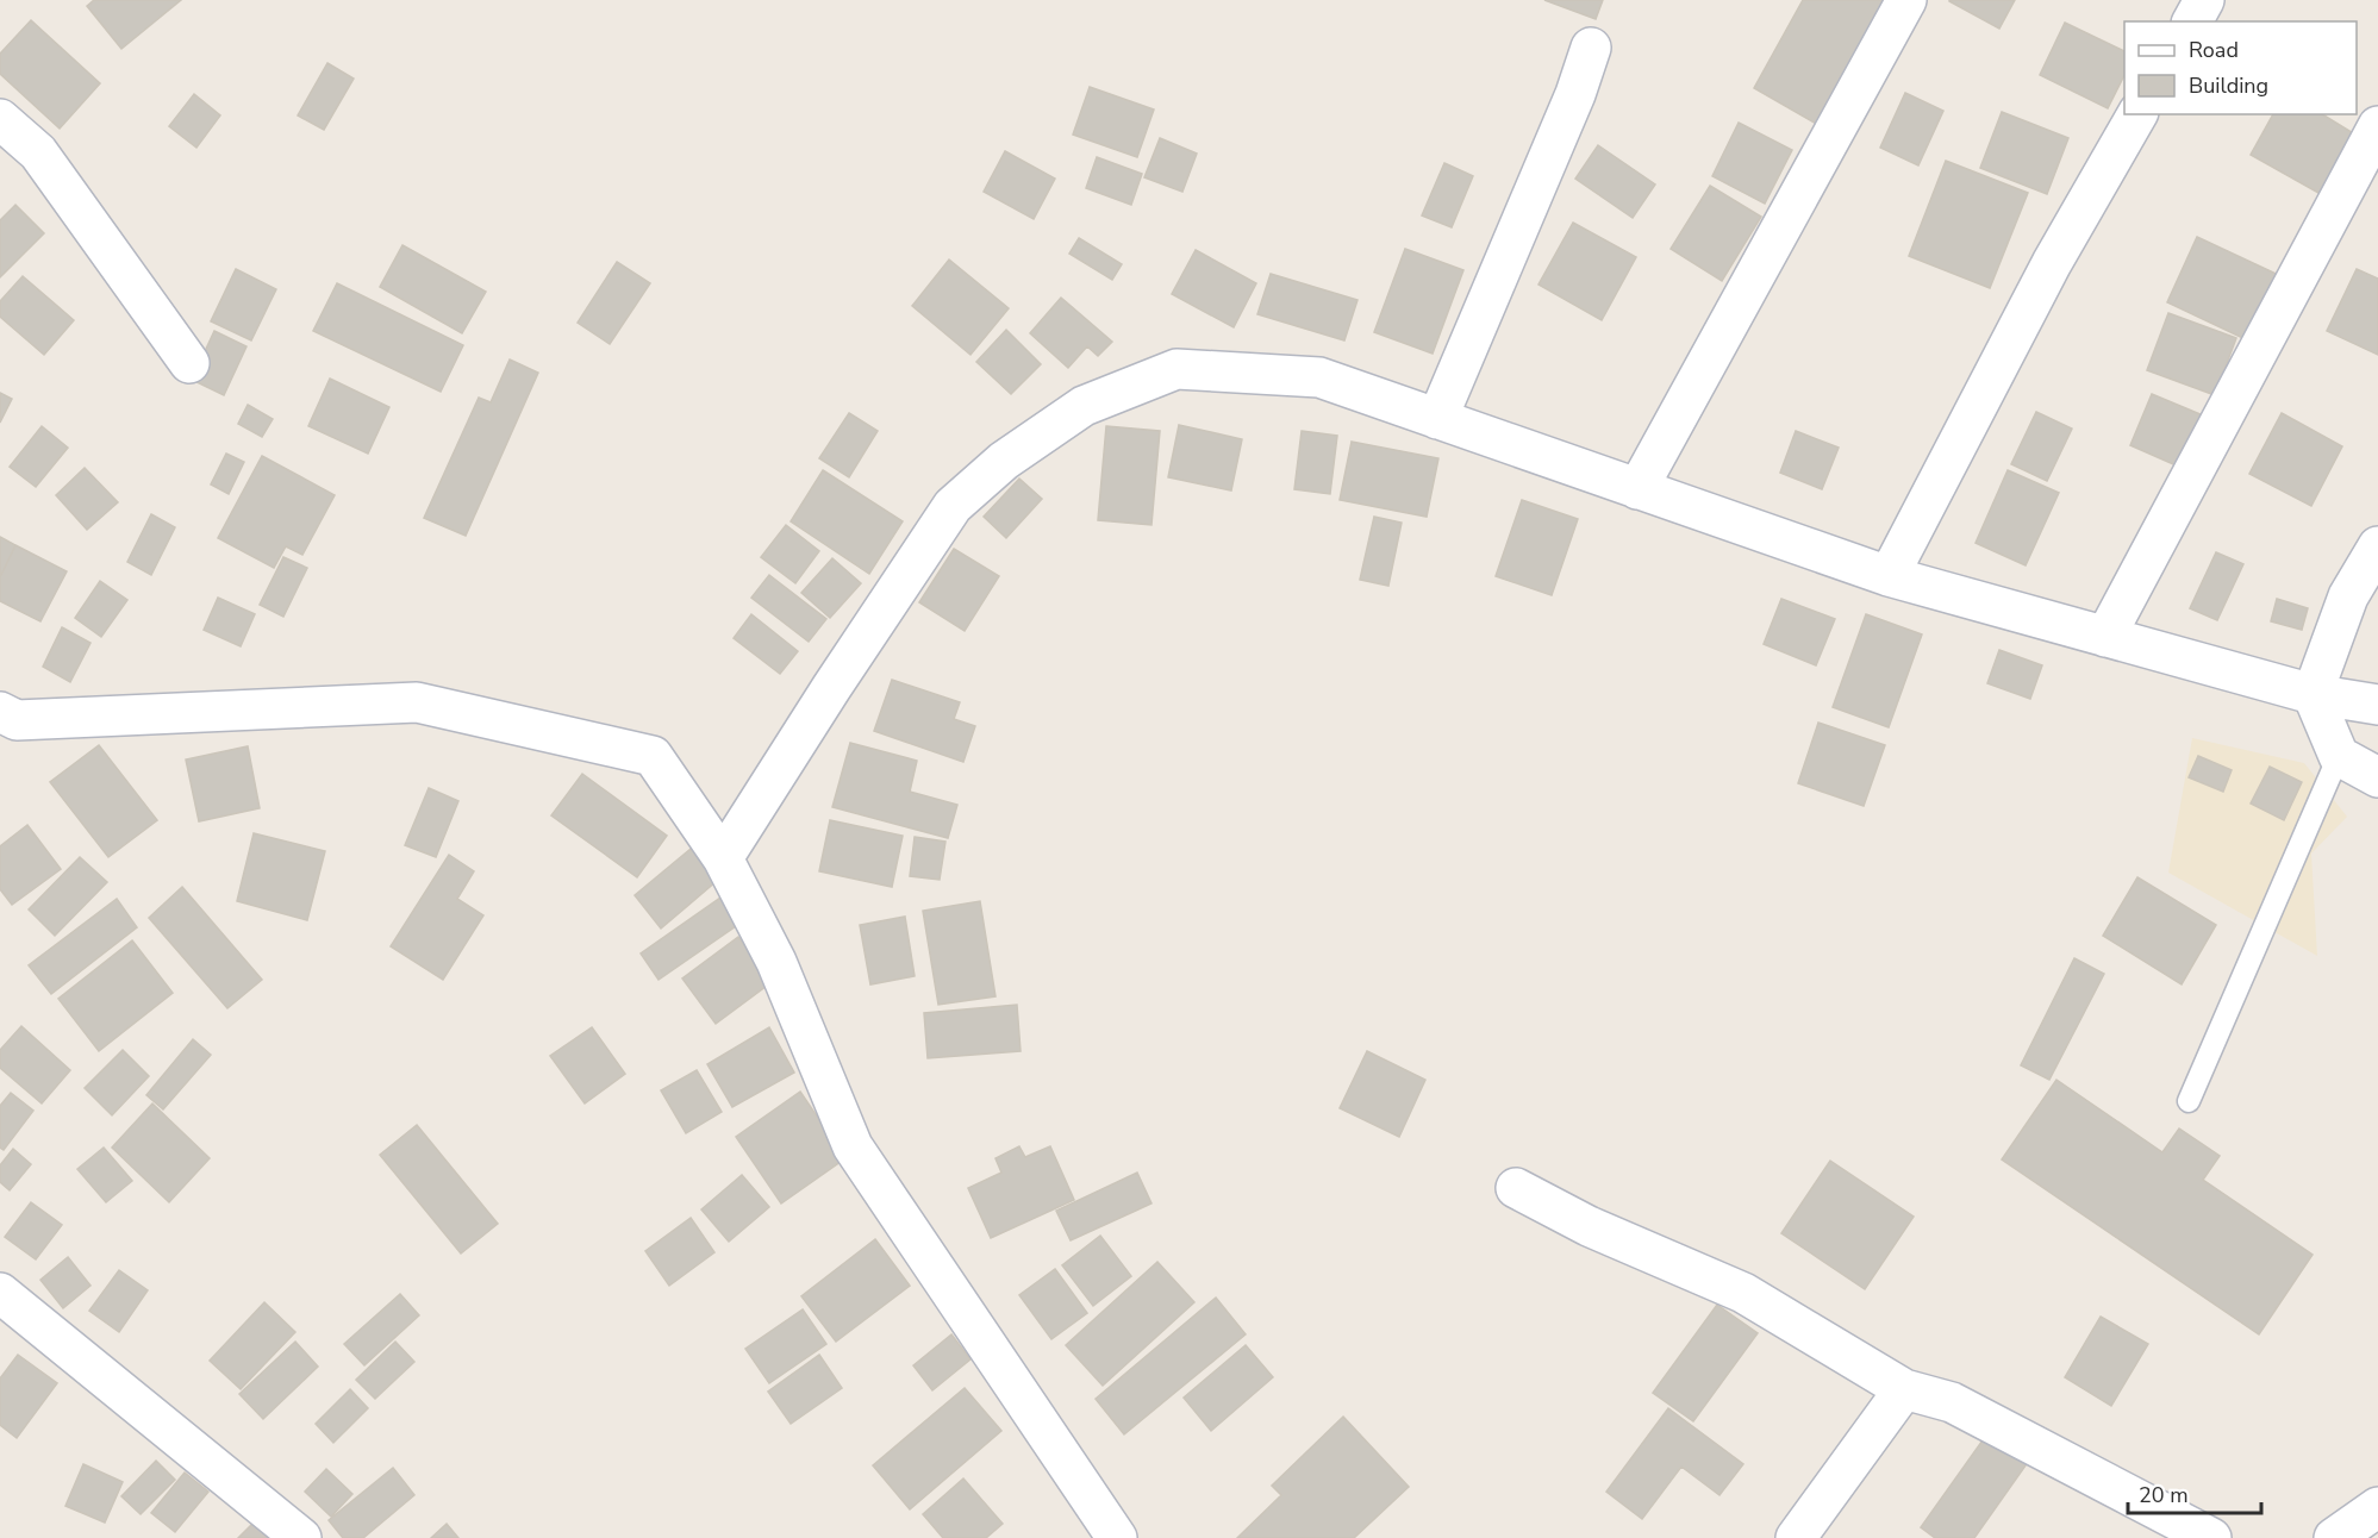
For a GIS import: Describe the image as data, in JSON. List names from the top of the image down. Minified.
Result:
{"legend":["Road","Building"],"scale_bar":"20 m"}
